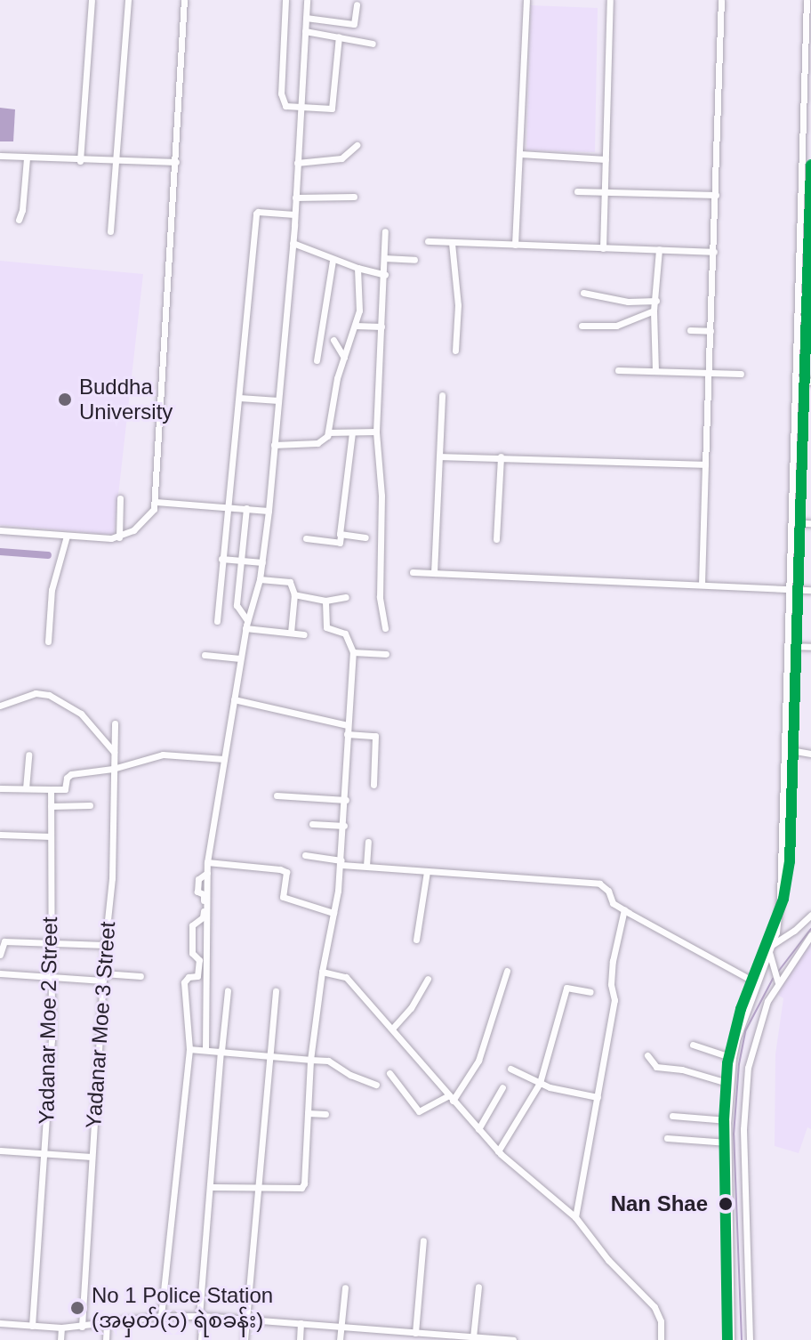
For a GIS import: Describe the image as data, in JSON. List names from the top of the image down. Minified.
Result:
{"streets":{"street":["Yadanar Moe 2 Street","Yadanar Moe 3 Street"]},"places":["Buddha University","Nan Shae","No 1 Police Station (အမှတ်(၁) ရဲစခန်း)"]}
